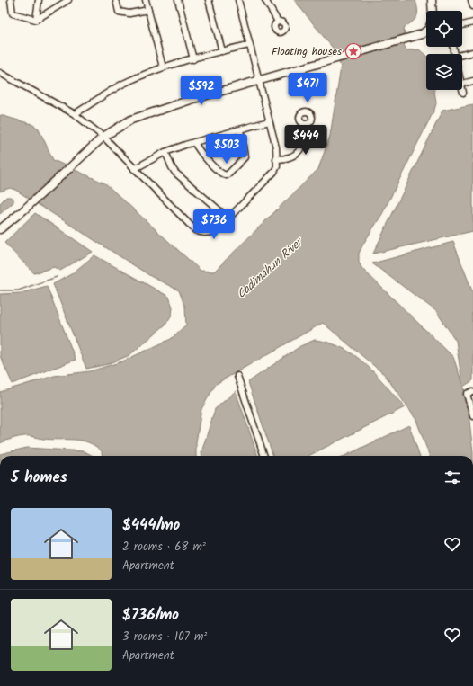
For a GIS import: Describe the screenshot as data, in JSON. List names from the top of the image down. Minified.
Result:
{"water":["Cadimahan River"],"places":{"place":["Floating houses"]},"page":{"price":["$471","$592","$444","$503","$736"],"heading":"5 homes","list":[{"name":"$444/mo","note":"2 rooms · 68 m² · Apartment"},{"name":"$736/mo","note":"3 rooms · 107 m² · Apartment"}]}}
